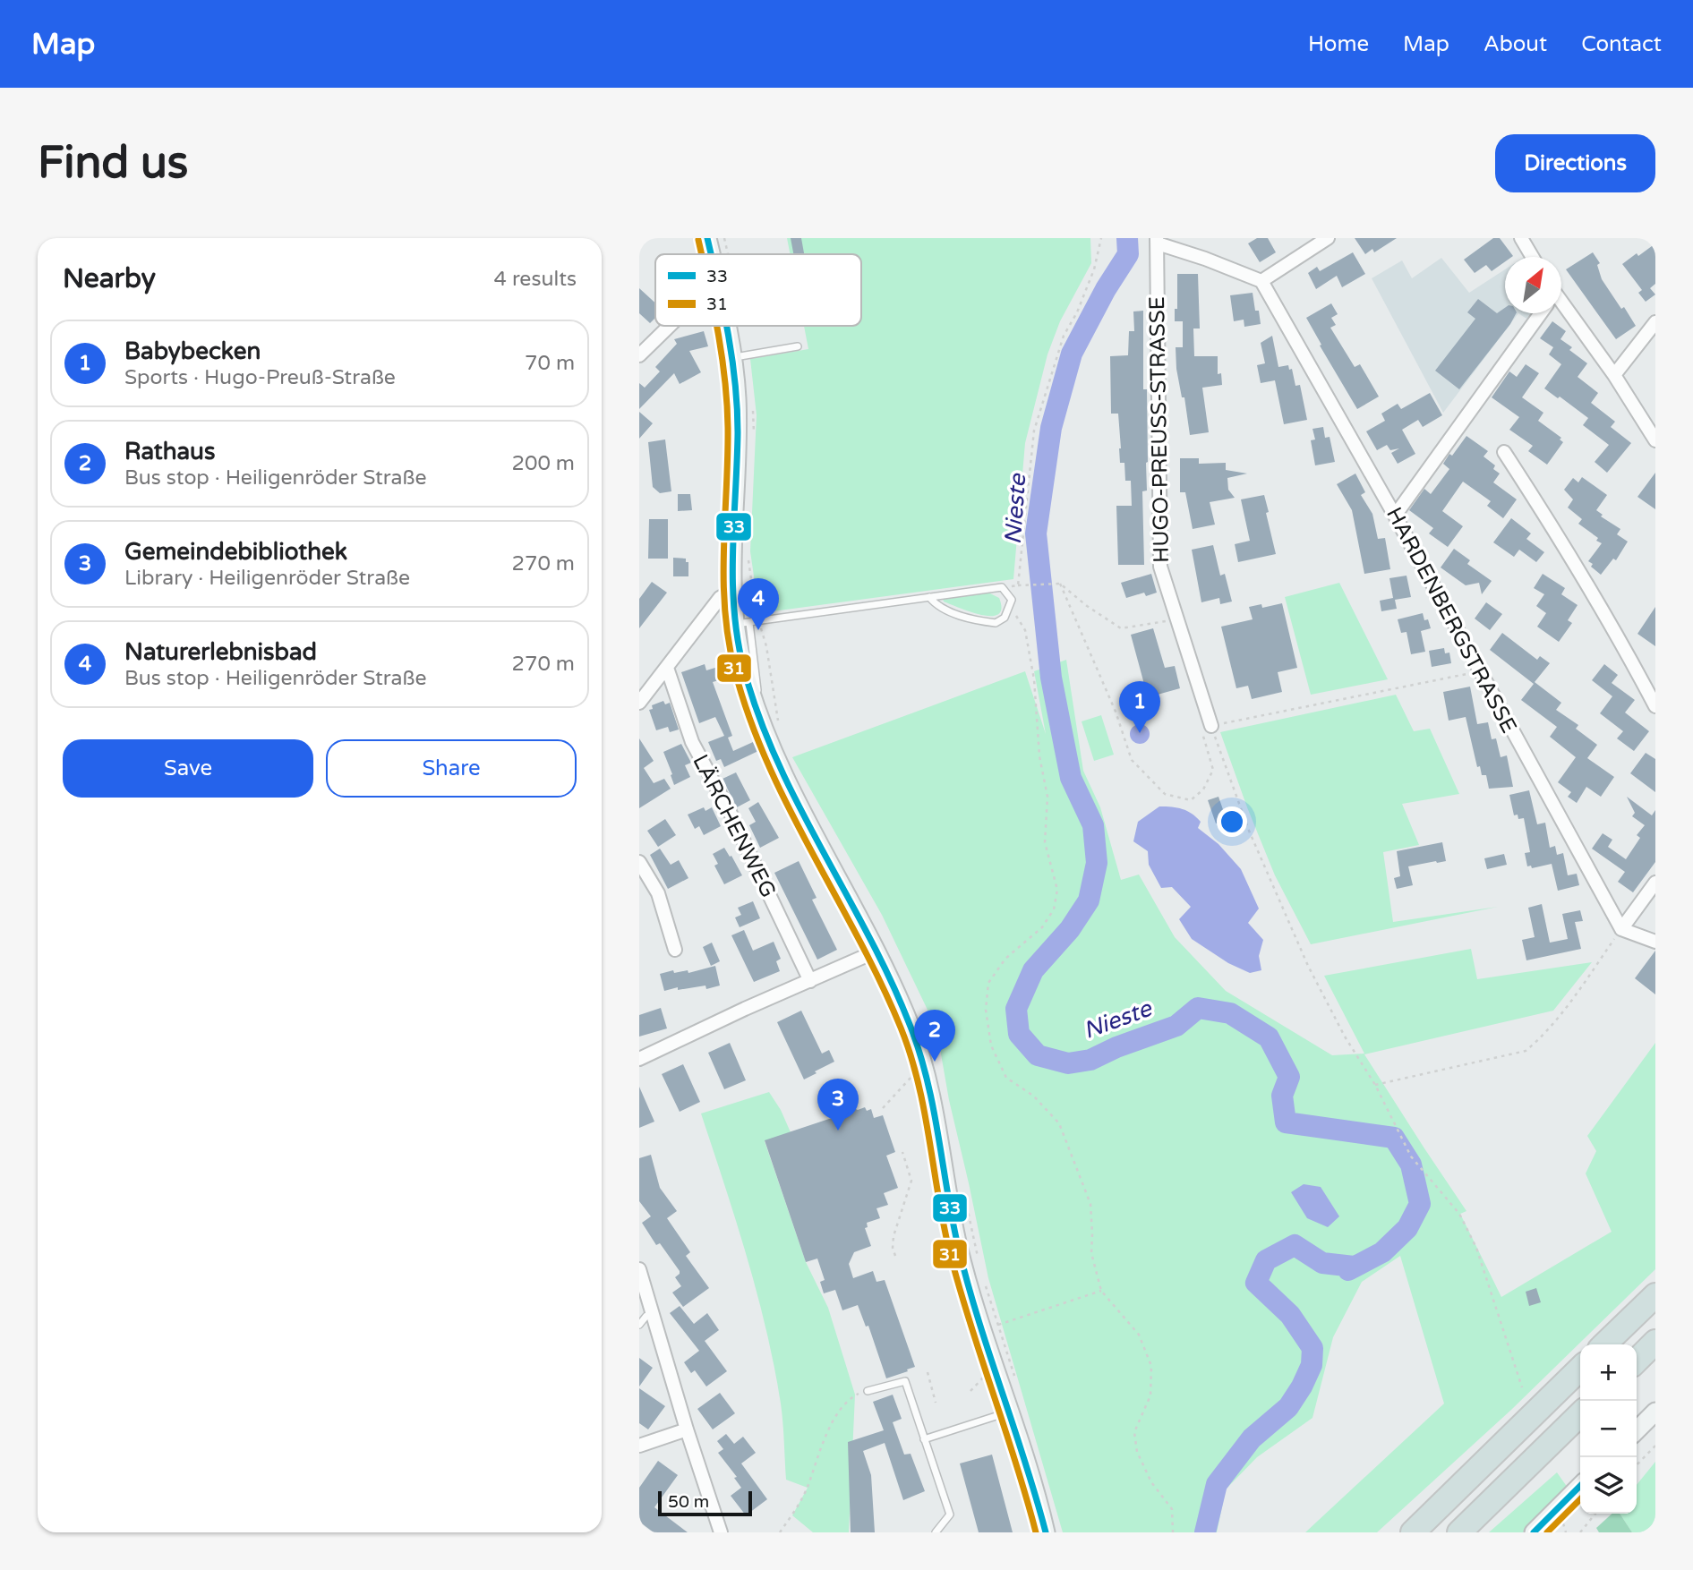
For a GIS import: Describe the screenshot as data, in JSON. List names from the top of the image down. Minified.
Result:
{"streets":{"street":["HUGO-PREUSS-STRASSE","HARDENBERGSTRASSE","LÄRCHENWEG"]},"water":["Nieste"],"lines":["transit line 33","transit line 31"],"legend":["33","31"],"scale_bar":"50 m","north":"top right","page":{"header":"Map","nav":["Home","Map","About","Contact"],"buttons":["Directions",["Save","Share"]],"title":"Find us","heading":["Nearby","4 results"],"list":[{"mark":"1","name":"Babybecken","note":"Sports · Hugo-Preuß-Straße","value":"70 m"},{"mark":"2","name":"Rathaus","note":"Bus stop · Heiligenröder Straße","value":"200 m"},{"mark":"3","name":"Gemeindebibliothek","note":"Library · Heiligenröder Straße","value":"270 m"},{"mark":"4","name":"Naturerlebnisbad","note":"Bus stop · Heiligenröder Straße","value":"270 m"}],"pins":["4","1","2","3"],"map_buttons":["+","−"],"scale":"50 m"}}
